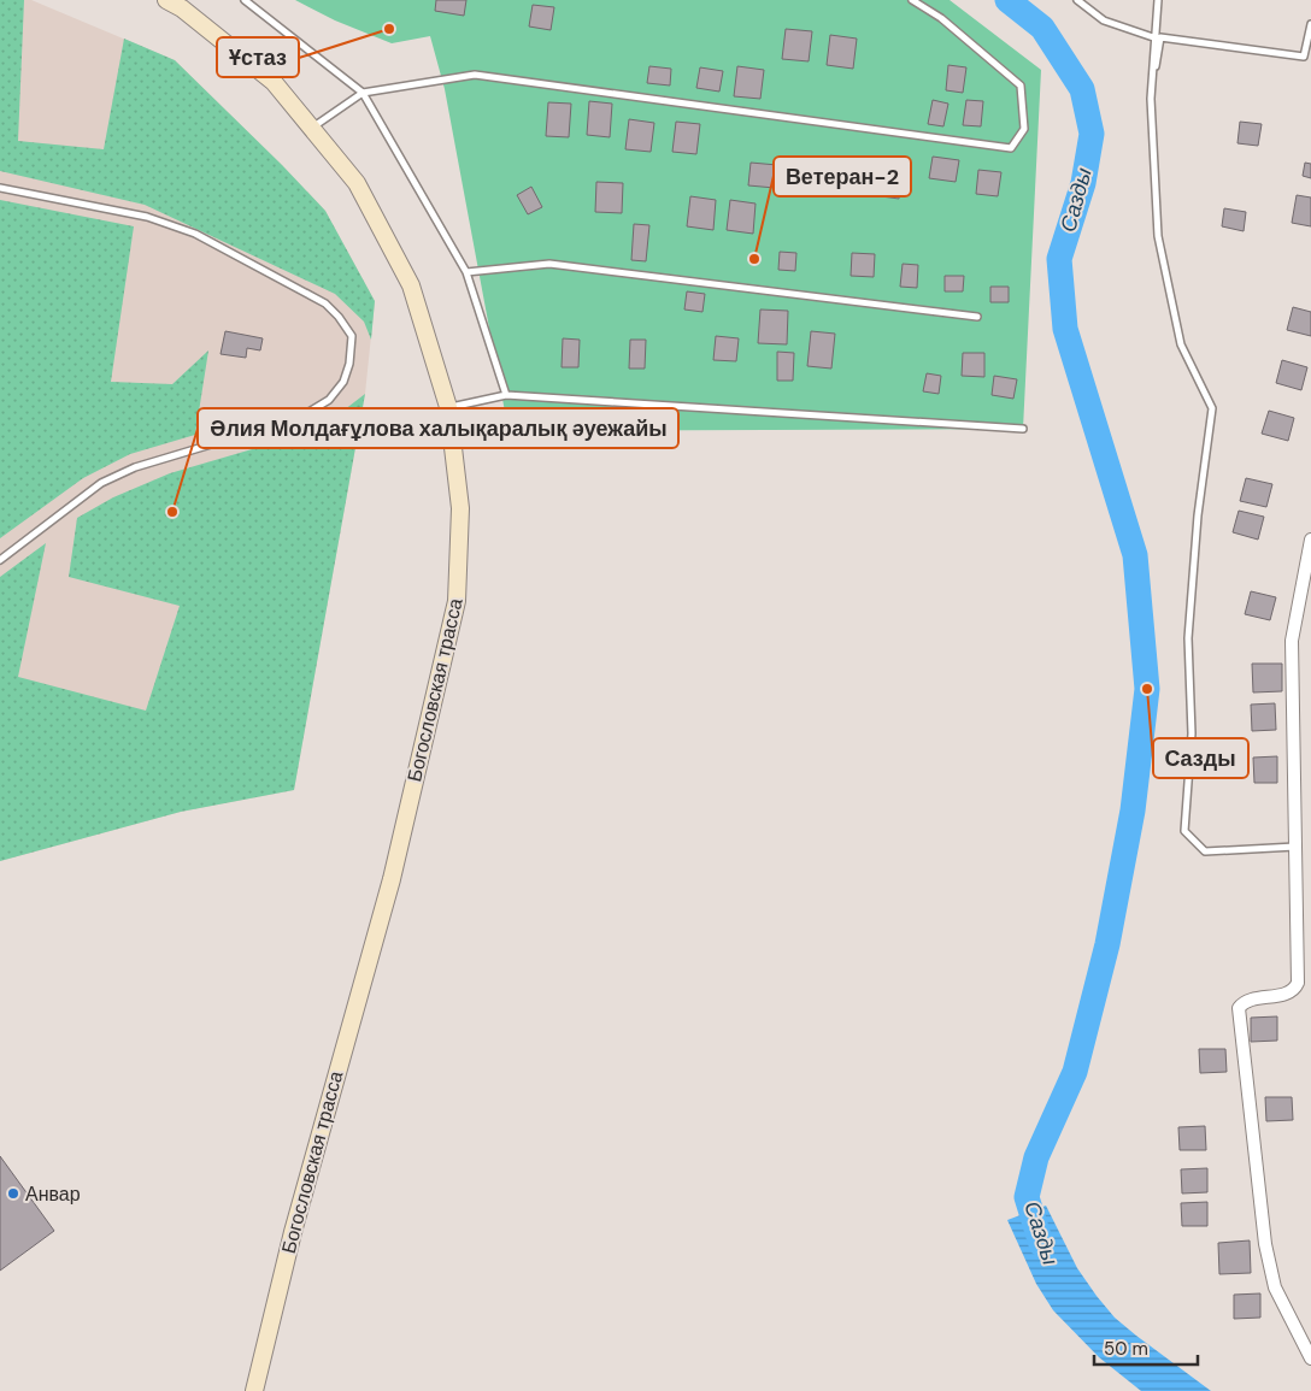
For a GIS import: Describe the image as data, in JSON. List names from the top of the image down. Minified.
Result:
{"streets":{"main road":["Богословская трасса"]},"water":["Сазды"],"places":["Ұстаз","Ветеран-2","Әлия Молдағұлова халықаралық әуежайы","Сазды","Анвар"],"scale_bar":"50 m"}
